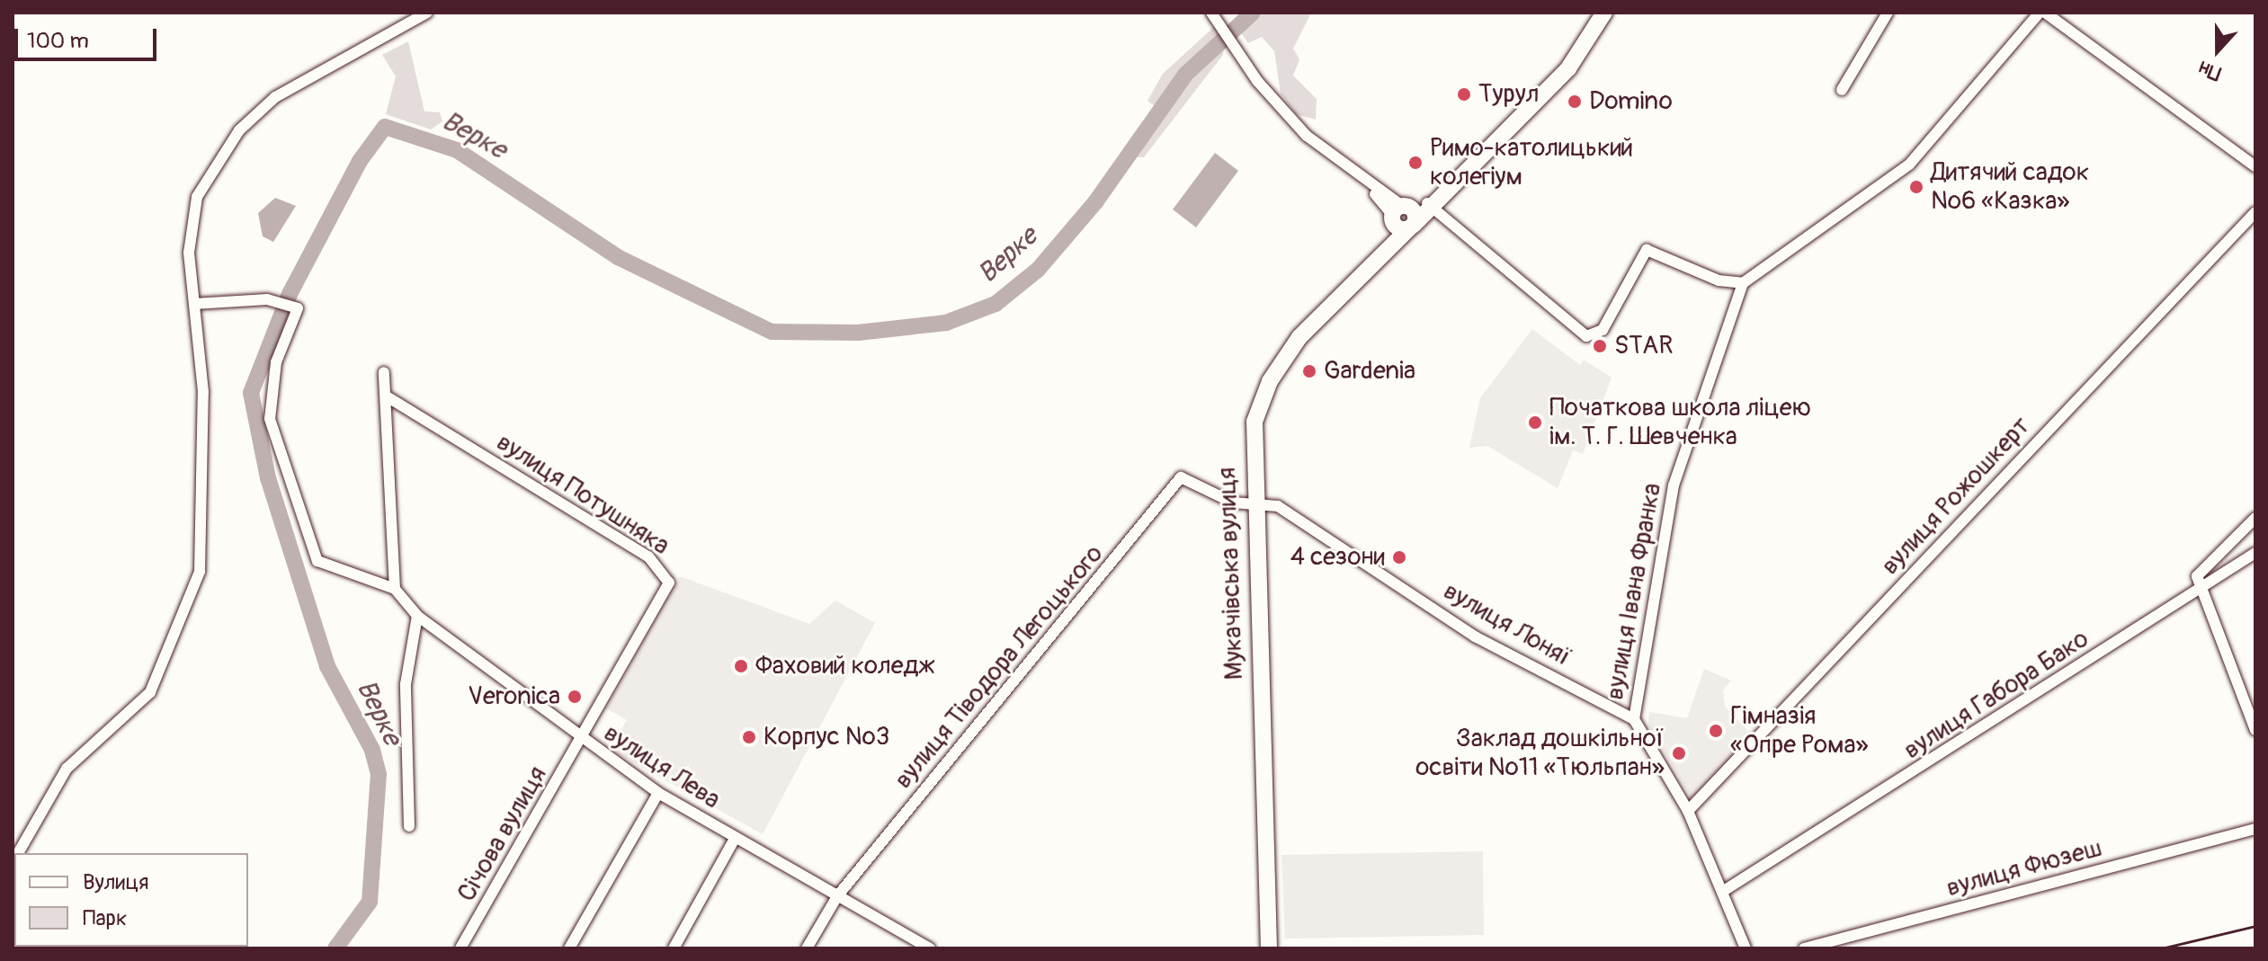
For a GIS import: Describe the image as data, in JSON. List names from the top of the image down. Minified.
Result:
{"streets":{"highway":["Мукачівська вулиця"],"street":["вулиця Потушняка","вулиця Рожошкерт","вулиця Івана Франка","вулиця Лоняї","вулиця Тіводора Легоцького","вулиця Габора Бако","вулиця Лева","Січова вулиця","вулиця Фюзеш"]},"crossings":[["вулиця Потушняка","вулиця Лева"],["вулиця Потушняка","Січова вулиця"],["Мукачівська вулиця","вулиця Лоняї"],["Мукачівська вулиця","вулиця Тіводора Легоцького"],["вулиця Івана Франка","вулиця Лоняї"],["вулиця Лоняї","вулиця Тіводора Легоцького"],["вулиця Тіводора Легоцького","вулиця Лева"],["вулиця Лева","Січова вулиця"]],"water":["Верке"],"places":["Турул","Domino","Римо-католицький колегіум","Дитячий садок №6 «Казка»","STAR","Gardenia","Початкова школа ліцею ім. Т. Г. Шевченка","4 сезони","Фаховий коледж","Veronica","Гімназія «Опре Рома»","Корпус №3","Заклад дошкільної освіти №11 «Тюльпан»"],"legend":["Вулиця","Парк"],"scale_bar":"100 m","north":"bottom"}
